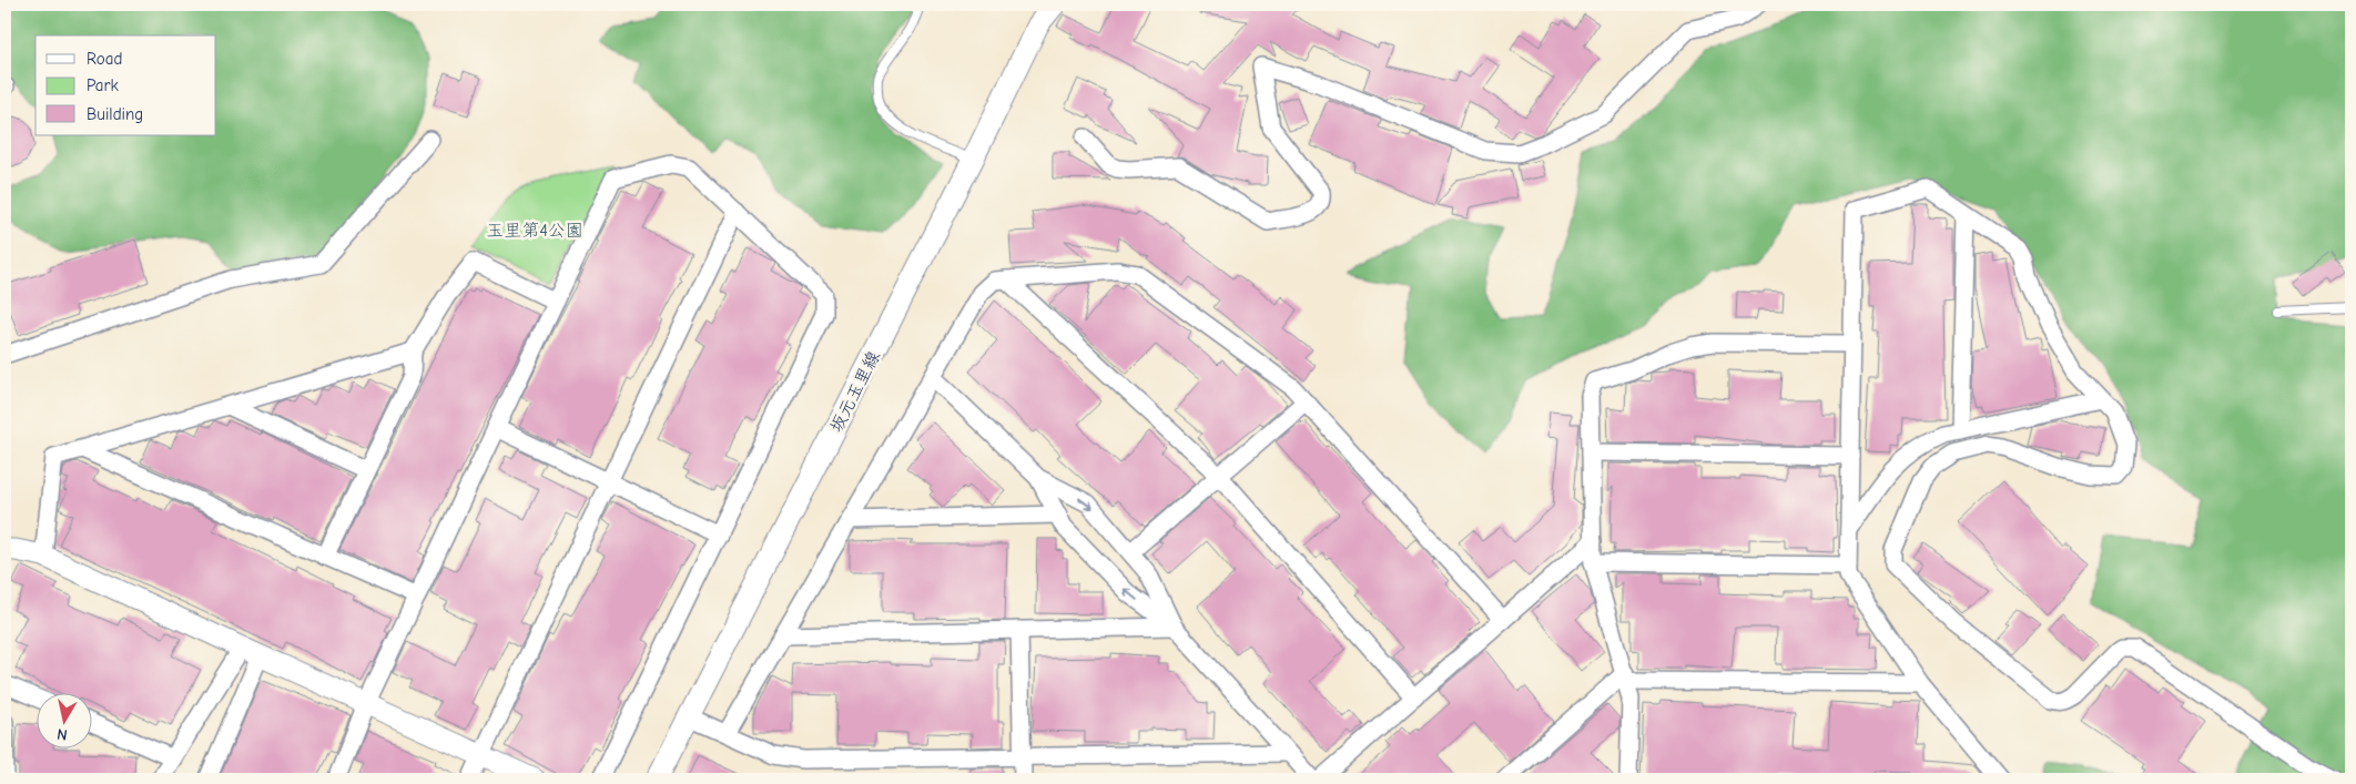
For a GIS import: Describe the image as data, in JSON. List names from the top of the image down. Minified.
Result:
{"streets":{"street":["坂元玉里線"]},"parks":["玉里第4公園"],"legend":["Road","Park","Building"],"north":"bottom"}
